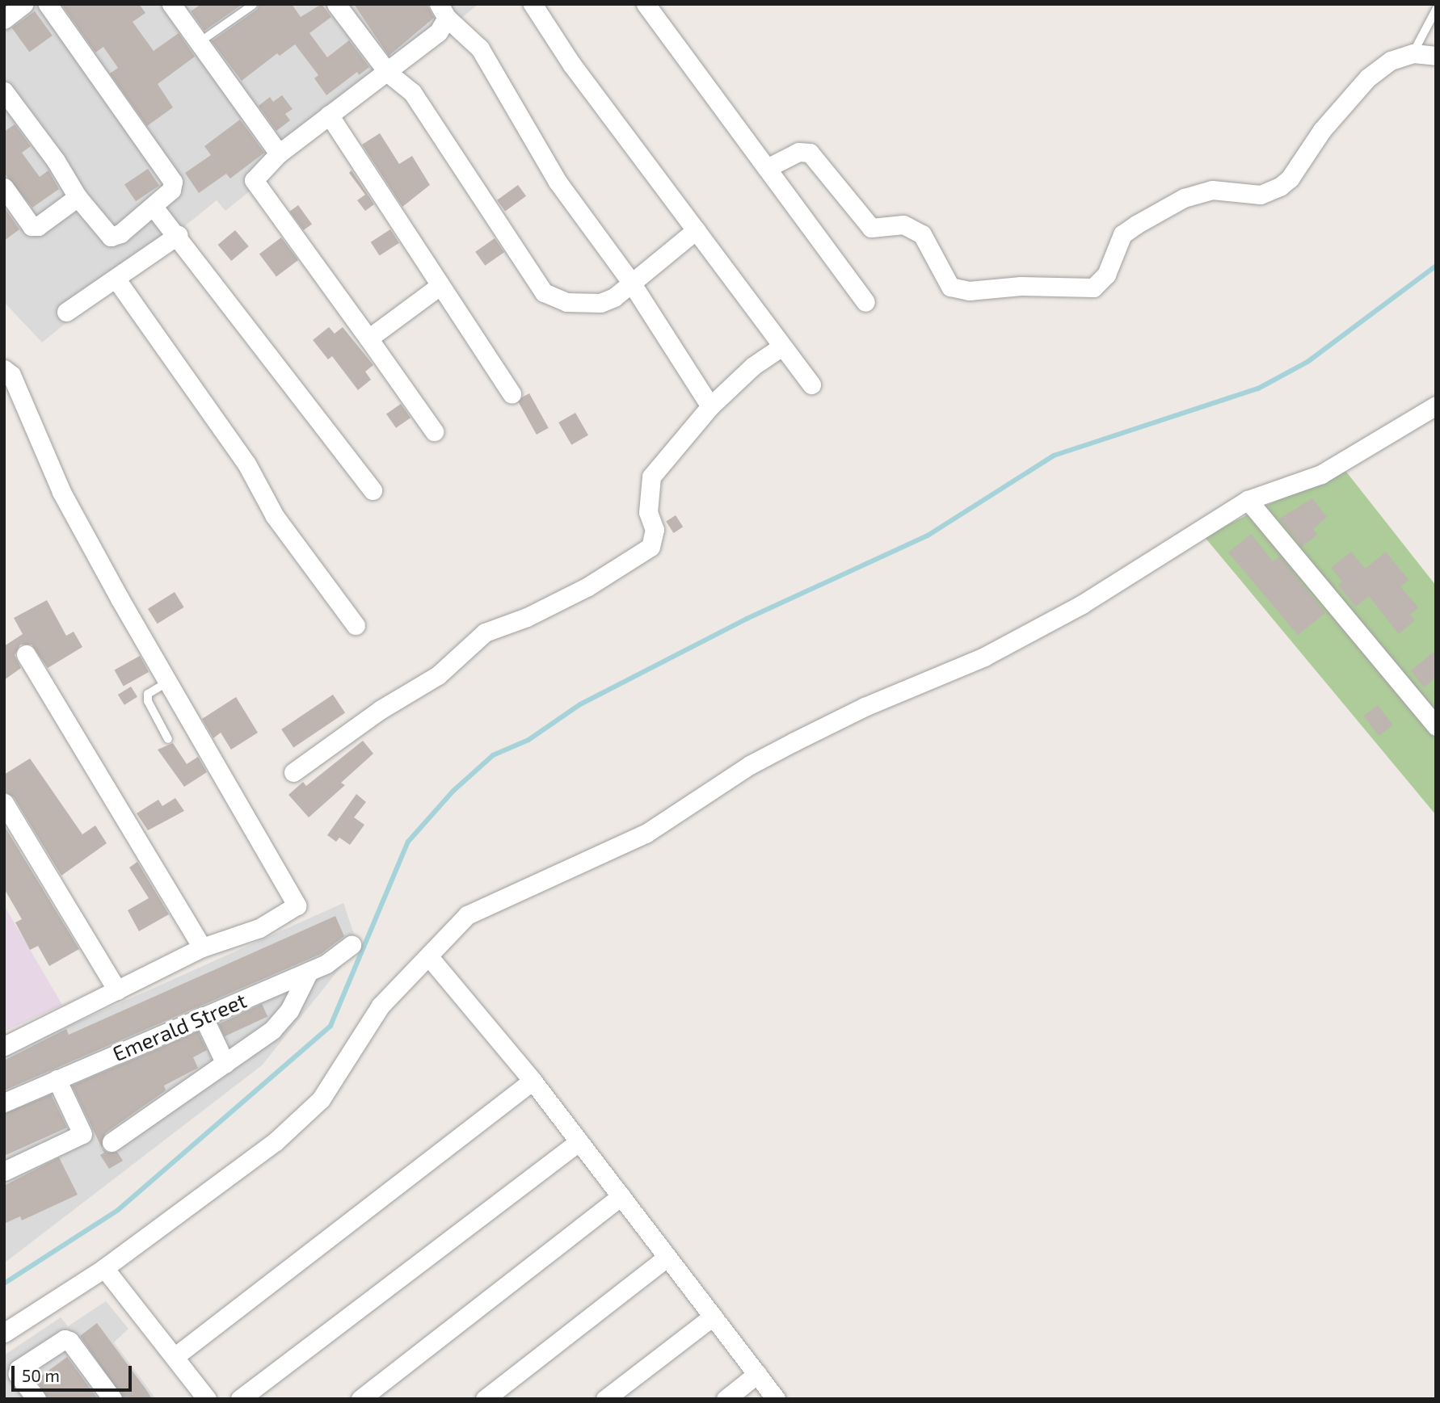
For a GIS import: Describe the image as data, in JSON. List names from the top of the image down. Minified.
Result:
{"streets":{"street":["Emerald Street"]},"scale_bar":"50 m"}
